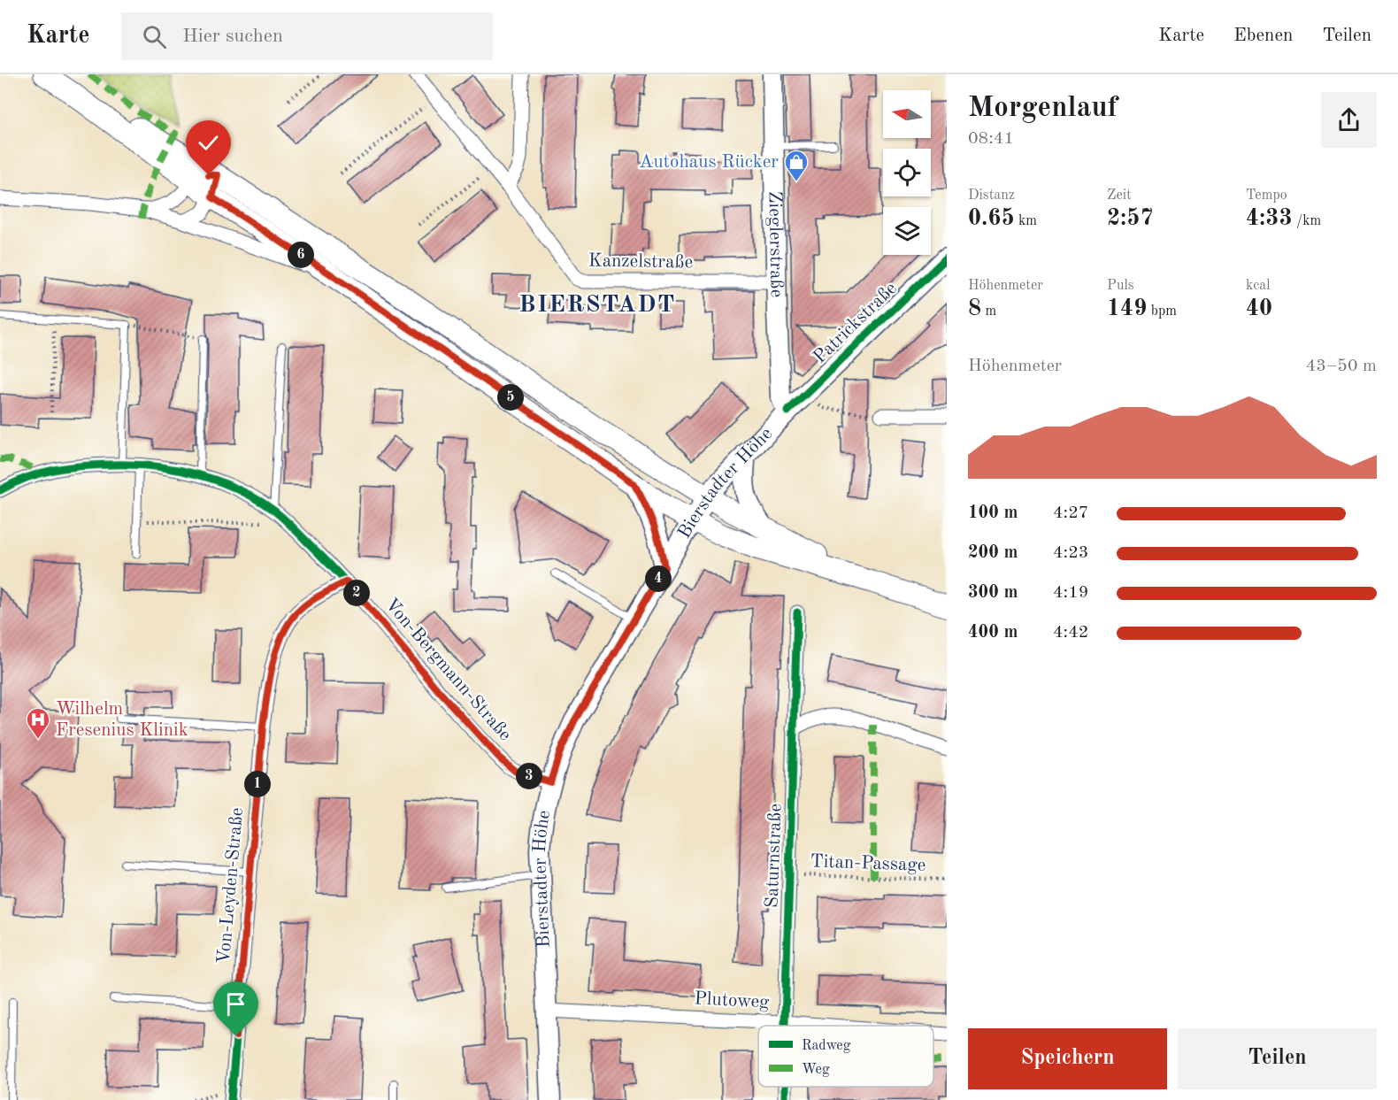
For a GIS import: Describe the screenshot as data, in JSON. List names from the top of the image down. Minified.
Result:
{"streets":{"main road":["Zieglerstraße","Patrickstraße","Bierstadter Höhe"],"street":["Kanzelstraße","Von-Bergmann-Straße","Saturnstraße","Von-Leyden-Straße","Plutoweg"],"path":["Titan-Passage"]},"crossings":[["Zieglerstraße","Kanzelstraße"],["Zieglerstraße","Patrickstraße"],["Zieglerstraße","Bierstadter Höhe"],["Patrickstraße","Bierstadter Höhe"],["Bierstadter Höhe","Von-Bergmann-Straße"],["Bierstadter Höhe","Plutoweg"],["Von-Bergmann-Straße","Von-Leyden-Straße"],["Saturnstraße","Titan-Passage"],["Saturnstraße","Plutoweg"]],"districts":["BIERSTADT"],"places":{"shop":["Autohaus Rücker"],"hospital":["Wilhelm Fresenius Klinik"]},"legend":["Radweg","Weg"],"north":"left","page":{"header":"Karte","search":"Hier suchen","nav":["Karte","Ebenen","Teilen"],"heading":["Morgenlauf","08:41"],"stats":[["Distanz","0.65 km"],["Zeit","2:57"],["Tempo","4:33 /km"],["Höhenmeter","8 m"],["Puls","149 bpm"],["kcal","40"]],"pins":["6","5","4","2","3","1"],"chart":["Höhenmeter","43–50 m"],"list":[{"name":"100 m","note":"4:27"},{"name":"200 m","note":"4:23"},{"name":"300 m","note":"4:19"},{"name":"400 m","note":"4:42"}],"buttons":["Speichern","Teilen"]}}
